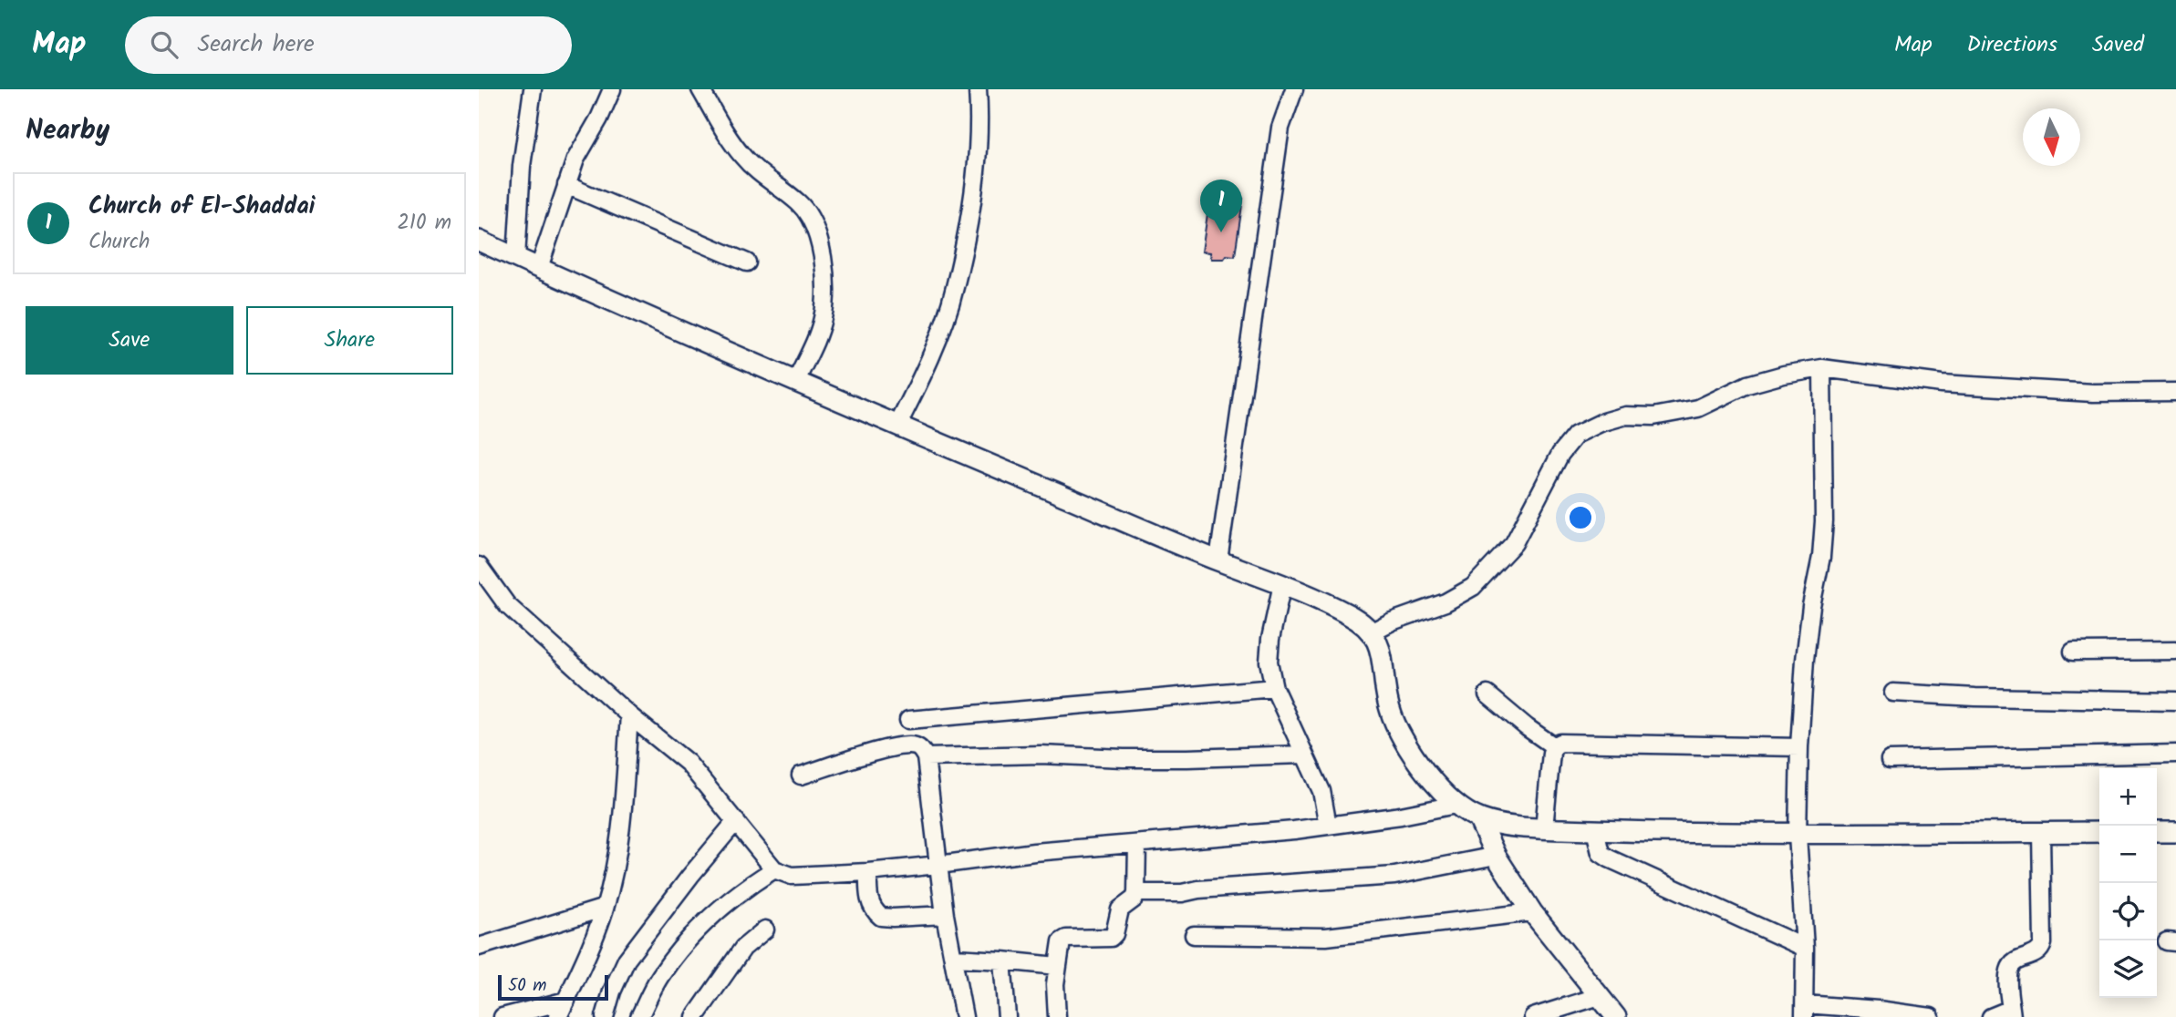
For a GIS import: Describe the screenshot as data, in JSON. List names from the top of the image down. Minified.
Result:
{"scale_bar":"50 m","north":"bottom","page":{"header":"Map","search":"Search here","nav":["Map","Directions","Saved"],"heading":"Nearby","list":[{"mark":"1","name":"Church of El-Shaddai","note":"Church","value":"210 m"}],"pins":"1","buttons":["Save","Share"],"map_buttons":["+","−"],"scale":"50 m"}}
